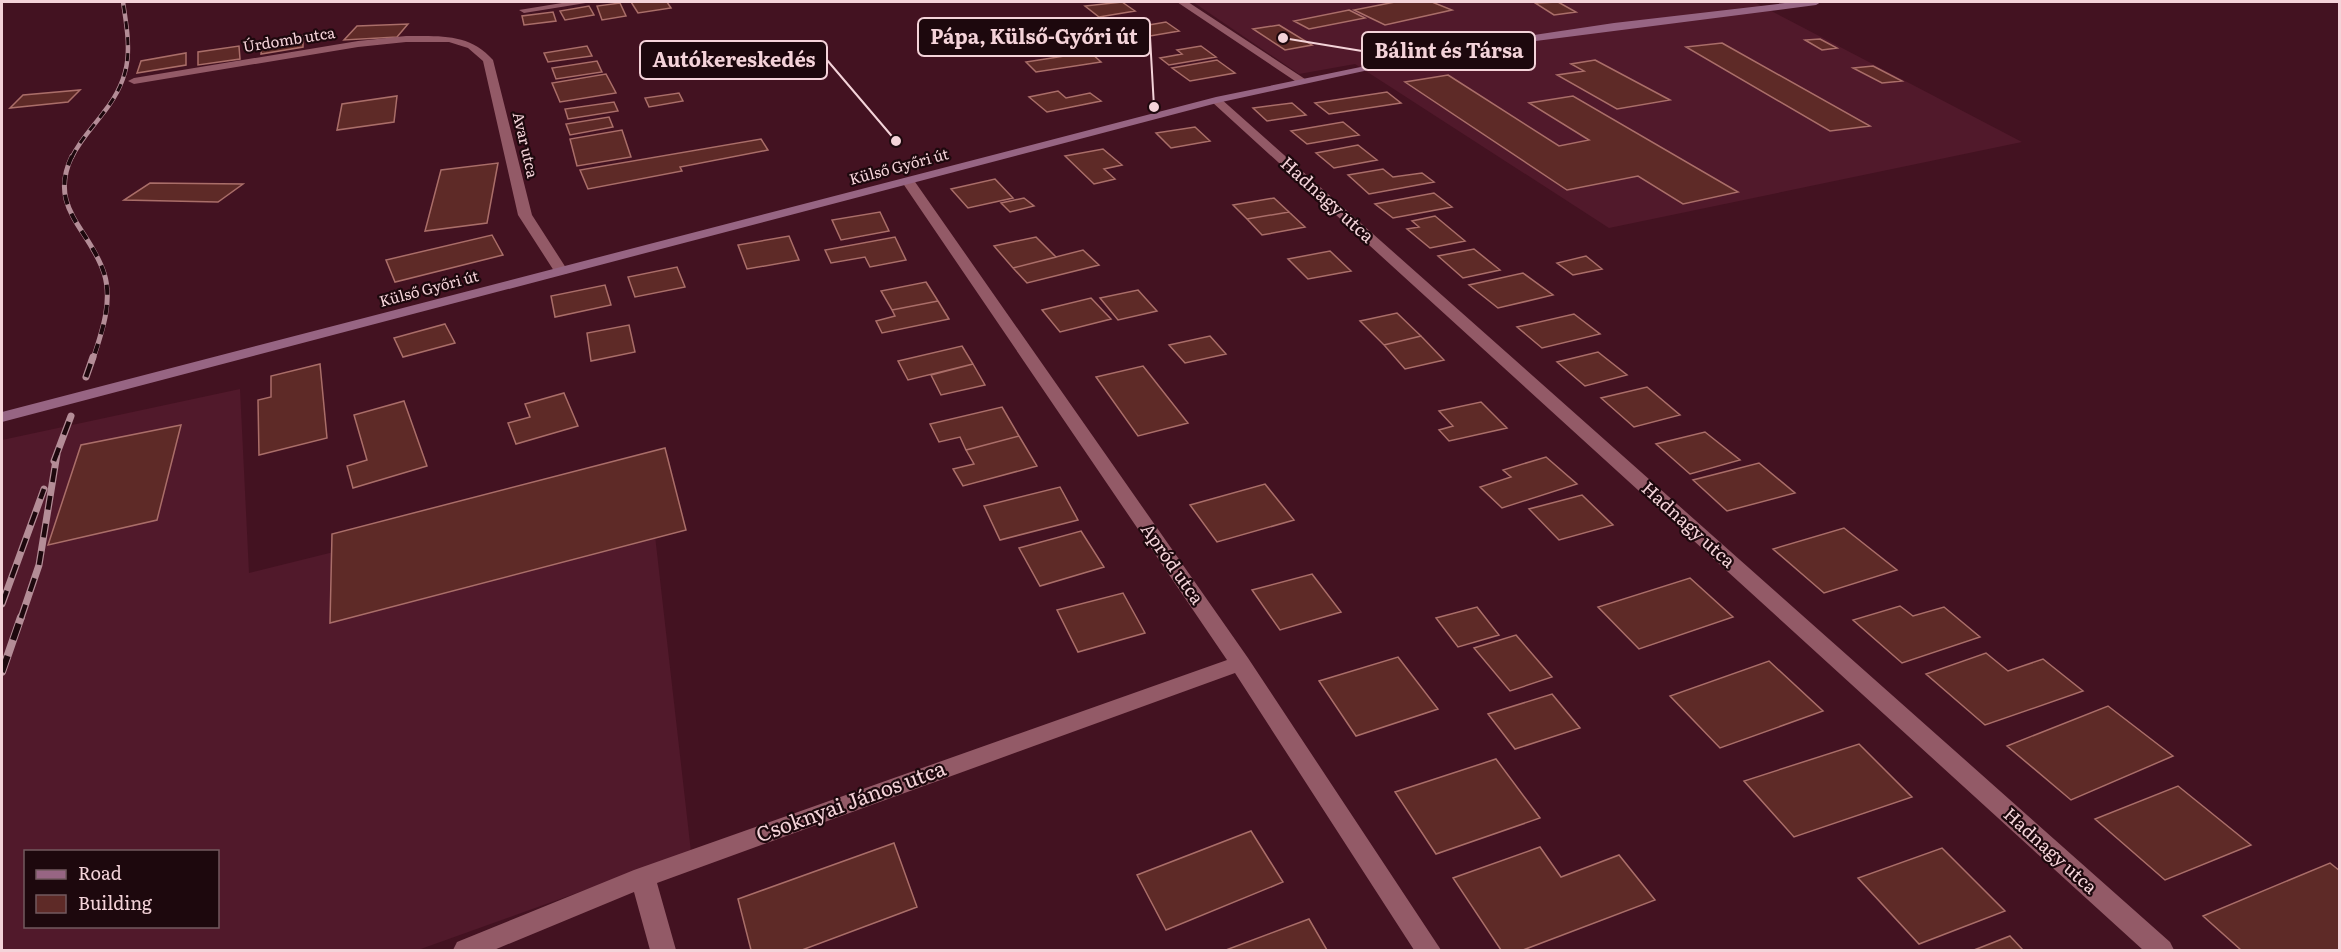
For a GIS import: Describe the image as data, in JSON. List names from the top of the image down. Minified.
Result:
{"streets":{"main road":["Külső Győri út"],"street":["Úrdomb utca","Avar utca","Hadnagy utca","Apród utca","Csoknyai János utca"]},"crossings":[["Úrdomb utca","Avar utca"],["Avar utca","Külső Győri út"],["Külső Győri út","Hadnagy utca"],["Külső Győri út","Apród utca"],["Apród utca","Csoknyai János utca"]],"places":["Bálint és Társa","Pápa, Külső-Győri út","Autókereskedés"],"legend":["Road","Building"]}
